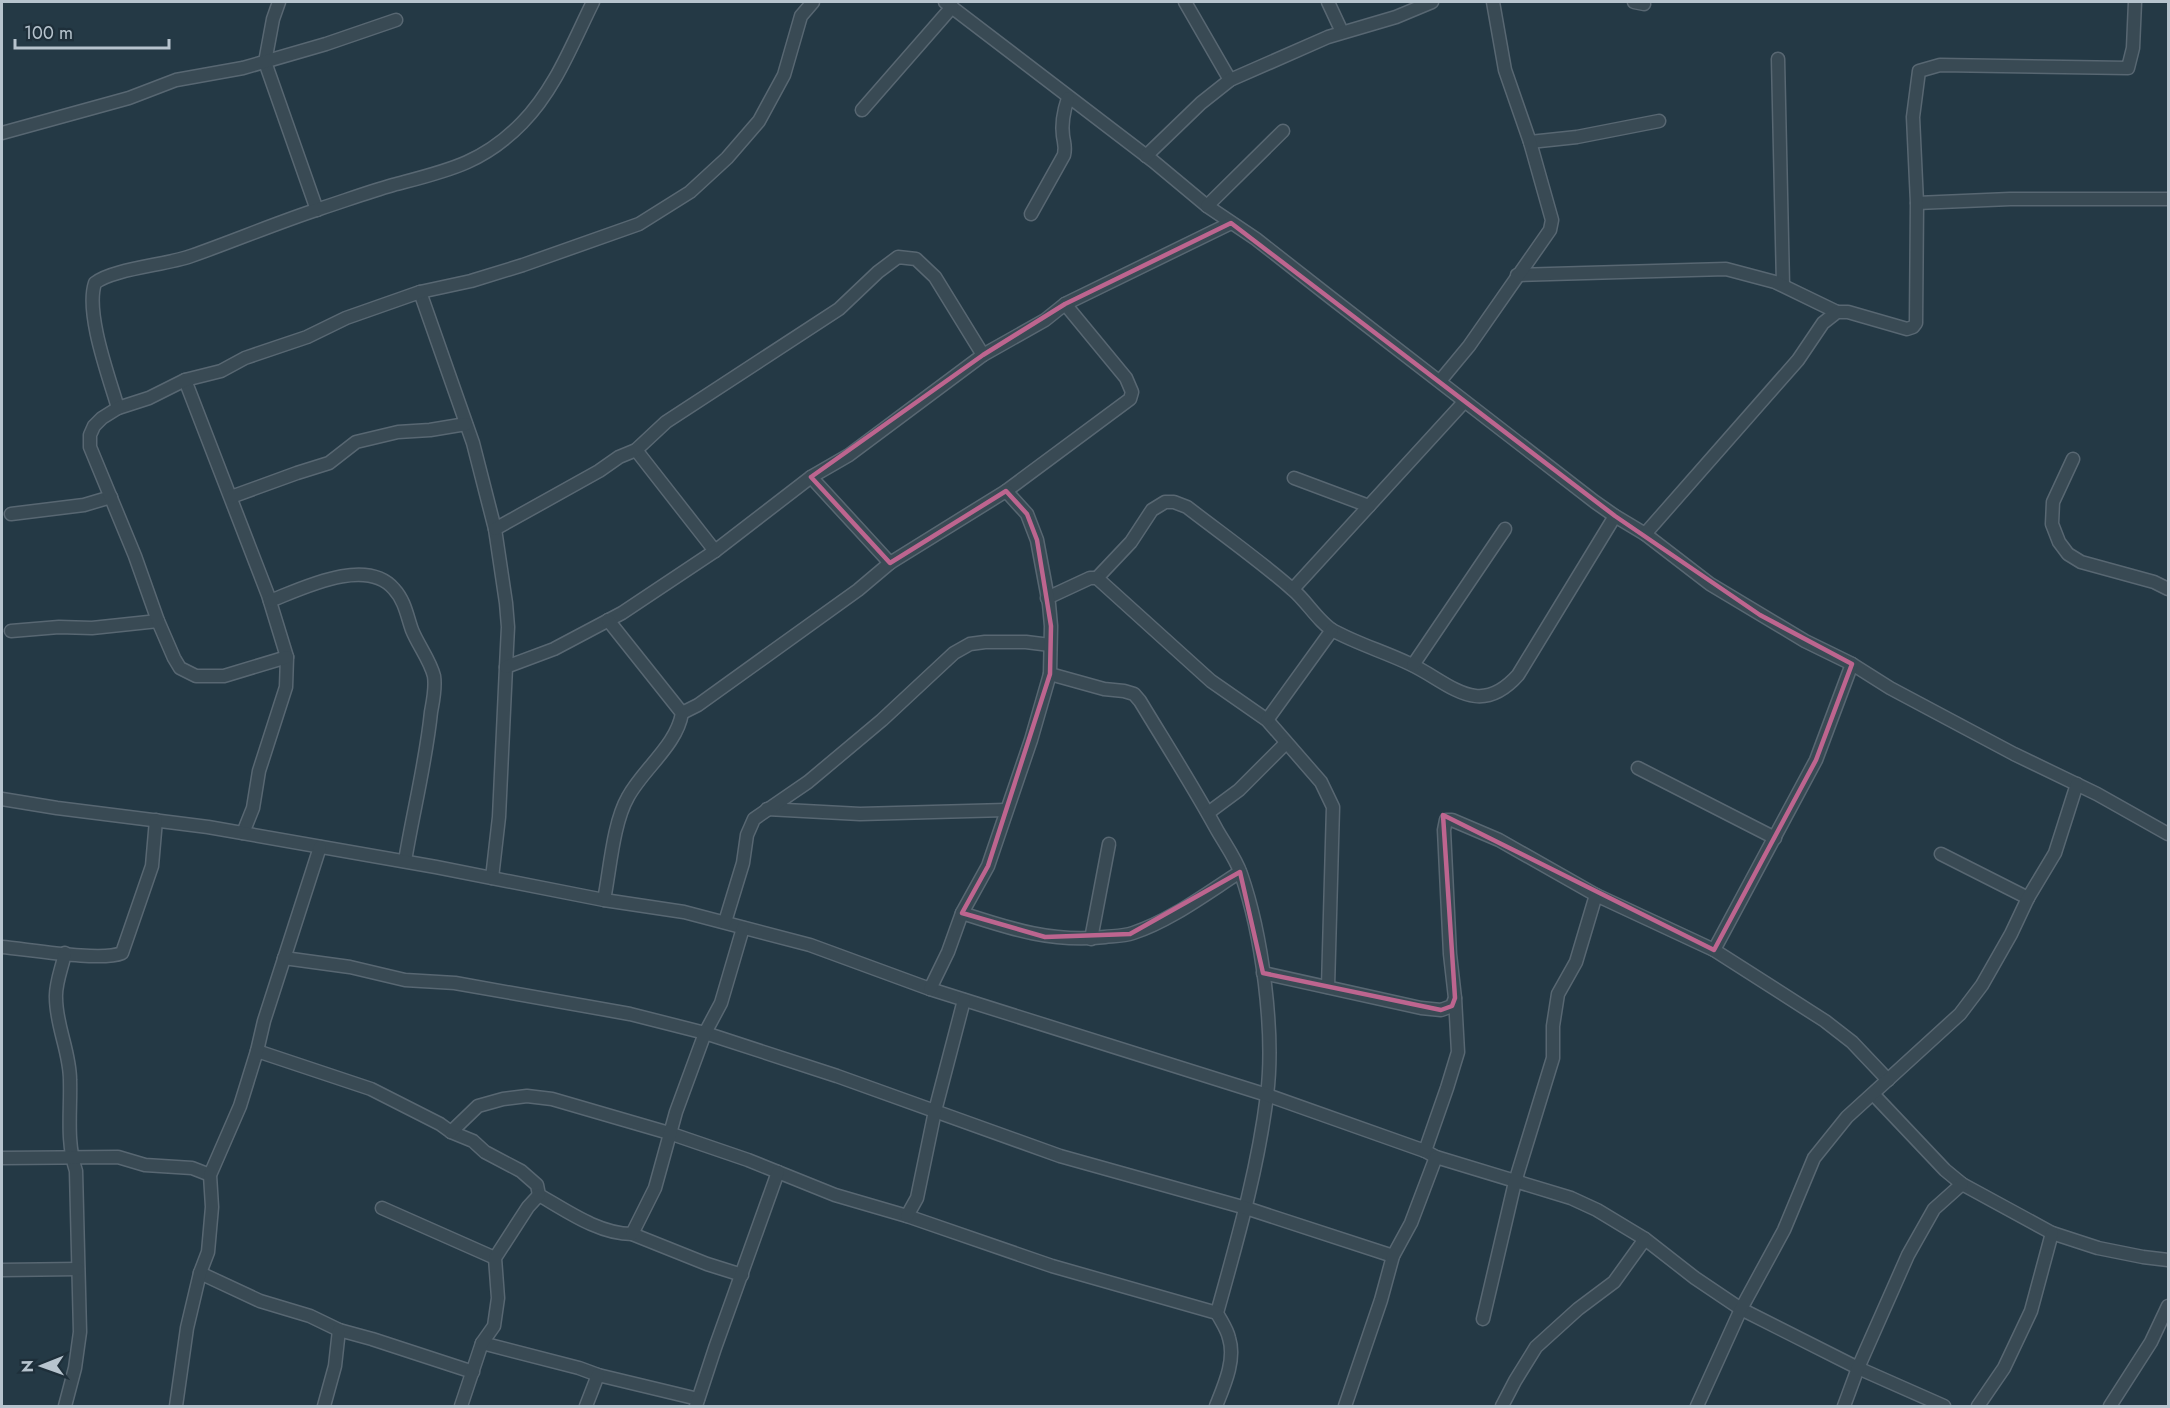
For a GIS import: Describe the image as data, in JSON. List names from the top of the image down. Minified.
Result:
{"scale_bar":"100 m","north":"left"}
